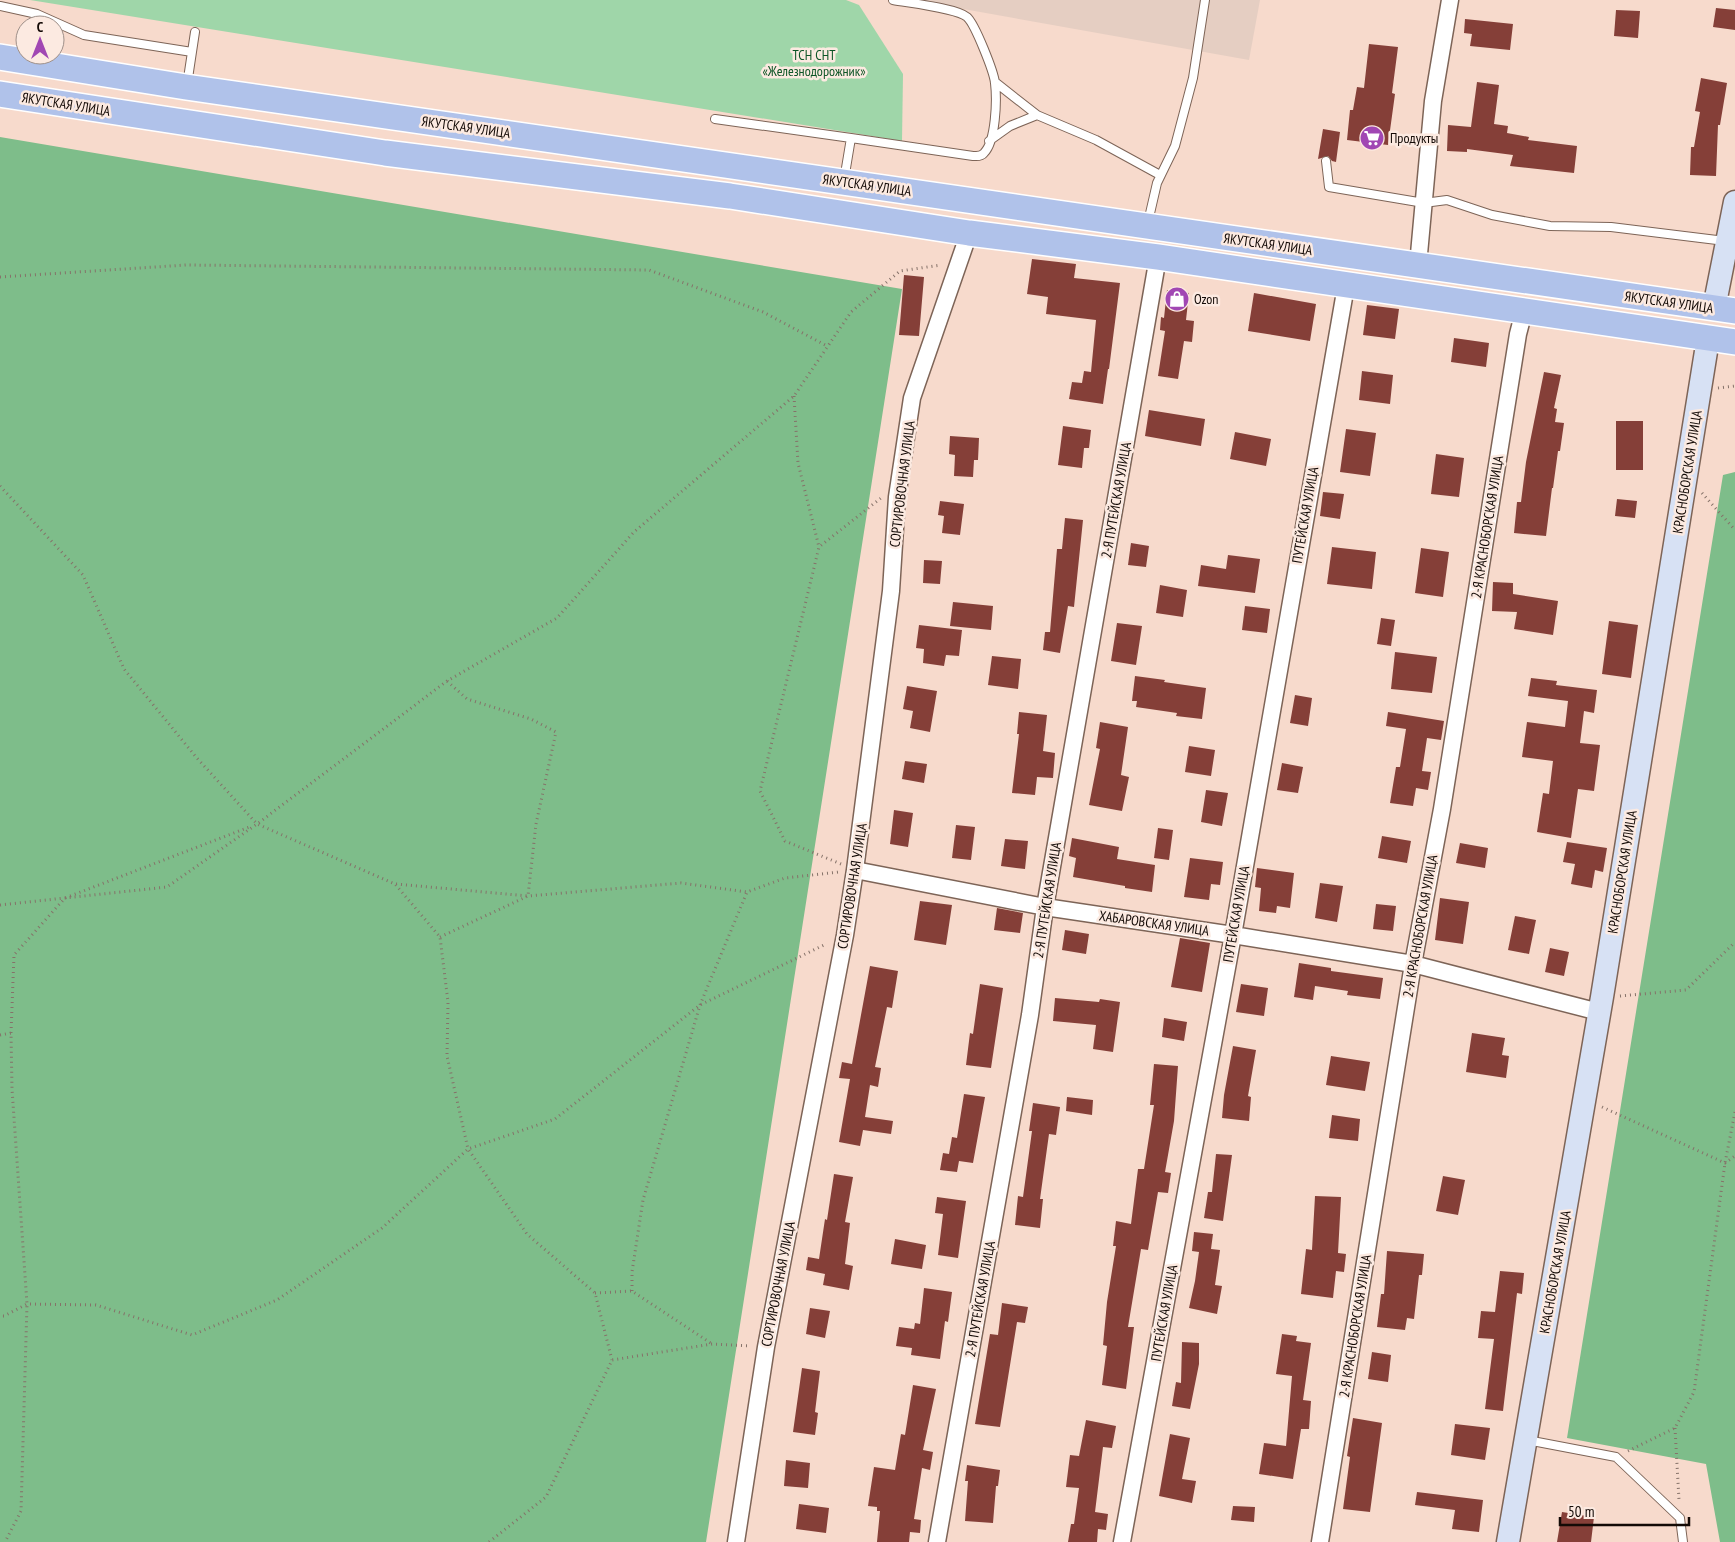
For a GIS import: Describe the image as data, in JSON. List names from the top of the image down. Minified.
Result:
{"streets":{"main road":["ЯКУТСКАЯ УЛИЦА","КРАСНОБОРСКАЯ УЛИЦА"],"street":["СОРТИРОВОЧНАЯ УЛИЦА","2-Я ПУТЕЙСКАЯ УЛИЦА","ПУТЕЙСКАЯ УЛИЦА","2-Я КРАСНОБОРСКАЯ УЛИЦА","ХАБАРОВСКАЯ УЛИЦА"]},"crossings":[["ЯКУТСКАЯ УЛИЦА","КРАСНОБОРСКАЯ УЛИЦА"],["ЯКУТСКАЯ УЛИЦА","СОРТИРОВОЧНАЯ УЛИЦА"],["ЯКУТСКАЯ УЛИЦА","2-Я ПУТЕЙСКАЯ УЛИЦА"],["ЯКУТСКАЯ УЛИЦА","ПУТЕЙСКАЯ УЛИЦА"],["ЯКУТСКАЯ УЛИЦА","2-Я КРАСНОБОРСКАЯ УЛИЦА"],["КРАСНОБОРСКАЯ УЛИЦА","ХАБАРОВСКАЯ УЛИЦА"],["СОРТИРОВОЧНАЯ УЛИЦА","ХАБАРОВСКАЯ УЛИЦА"],["2-Я ПУТЕЙСКАЯ УЛИЦА","ХАБАРОВСКАЯ УЛИЦА"],["ПУТЕЙСКАЯ УЛИЦА","ХАБАРОВСКАЯ УЛИЦА"],["2-Я КРАСНОБОРСКАЯ УЛИЦА","ХАБАРОВСКАЯ УЛИЦА"]],"parks":["ТСН СНТ «Железнодорожник»"],"places":{"supermarket":["Продукты"],"shop":["Ozon"]},"scale_bar":"50 m","north":"top"}
